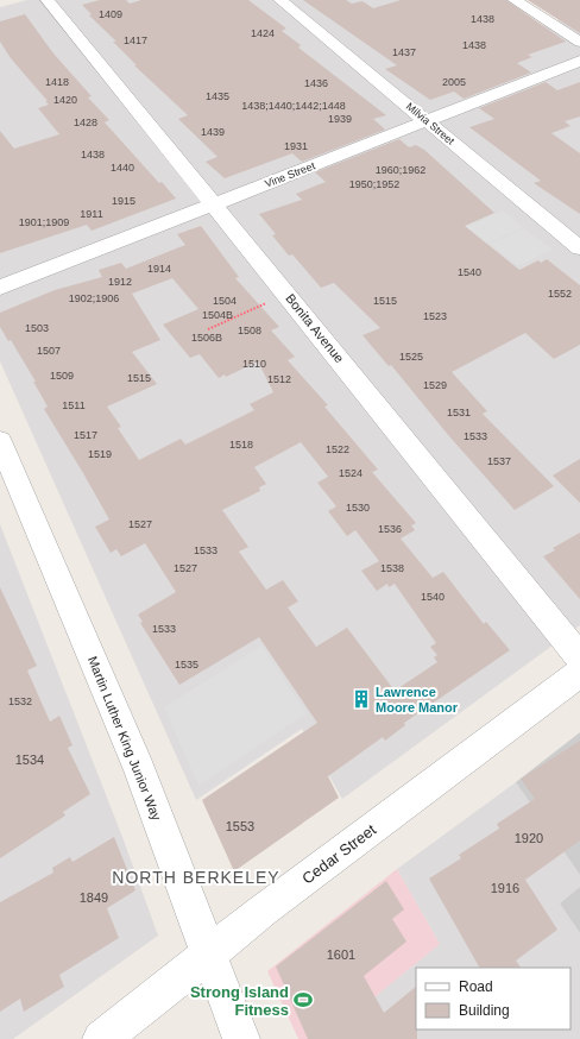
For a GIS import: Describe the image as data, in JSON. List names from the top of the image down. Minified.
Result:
{"streets":{"street":["Milvia Street","Vine Street","Bonita Avenue","Martin Luther King Junior Way","Cedar Street"]},"crossings":[["Milvia Street","Vine Street"],["Vine Street","Bonita Avenue"],["Martin Luther King Junior Way","Cedar Street"]],"districts":["NORTH BERKELEY"],"places":{"building":["Lawrence Moore Manor"],"sports":["Strong Island Fitness"]},"house_numbers":["1409","1438","1424","1417","1438","1437","1418","2005","1436","1435","1420","1438;1440;1442;1448","1939","1428","1439","1931","1438","1440","1960;1962","1950;1952","1915","1911","1901;1909","1914","1540","1912","1552","1902;1906","1504","1515","1504B","1523","1503","1508","1506B","1507","1525","1510","1509","1515","1512","1529","1511","1531","1517","1533","1518","1522","1519","1537","1524","1530","1527","1536","1533","1527","1538","1540","1533","1535","1532","1534","1553","1920","1916","1849","1601"],"legend":["Road","Building"]}
